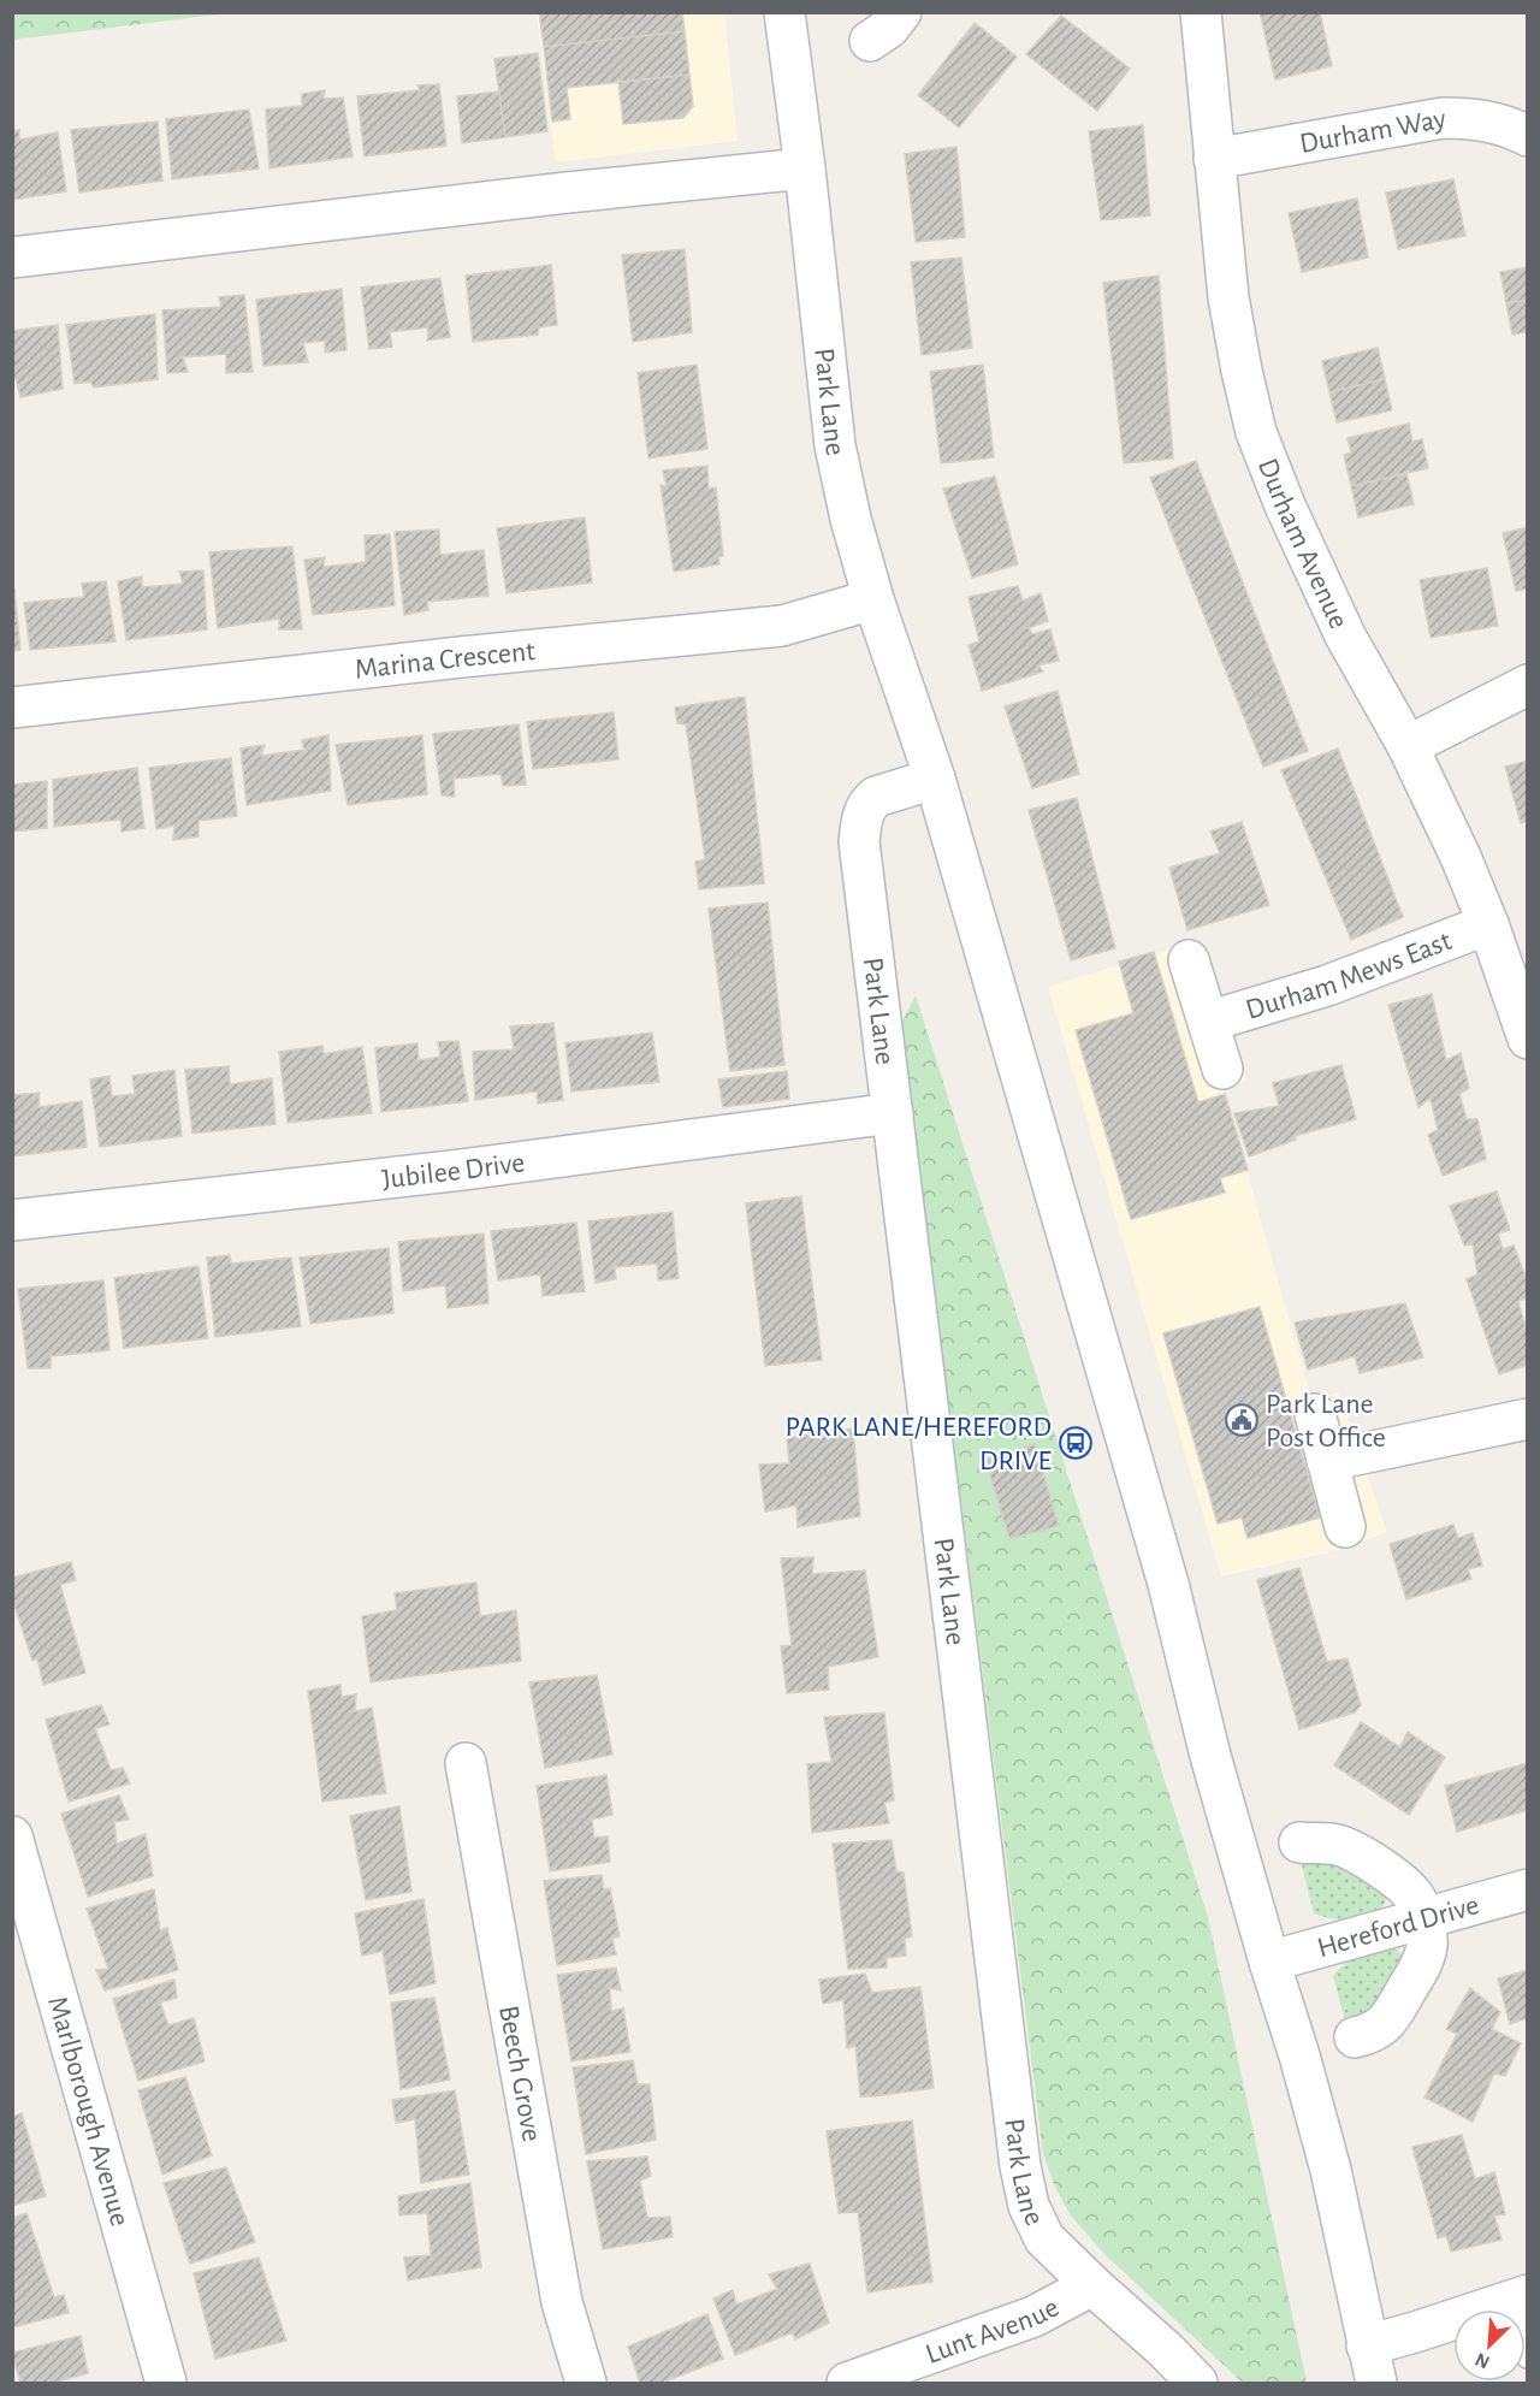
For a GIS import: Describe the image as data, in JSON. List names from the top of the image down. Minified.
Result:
{"streets":{"street":["Durham Way","Park Lane","Durham Avenue","Marina Crescent","Durham Mews East","Jubilee Drive","Hereford Drive","Beech Grove","Marlborough Avenue","Lunt Avenue"]},"crossings":[["Durham Way","Durham Avenue"],["Park Lane","Marina Crescent"],["Park Lane","Jubilee Drive"],["Park Lane","Hereford Drive"],["Park Lane","Lunt Avenue"],["Durham Avenue","Durham Mews East"]],"places":{"public building":["Park Lane Post Office"],"bus stop":["PARK LANE/HEREFORD DRIVE"]},"north":"bottom left"}
